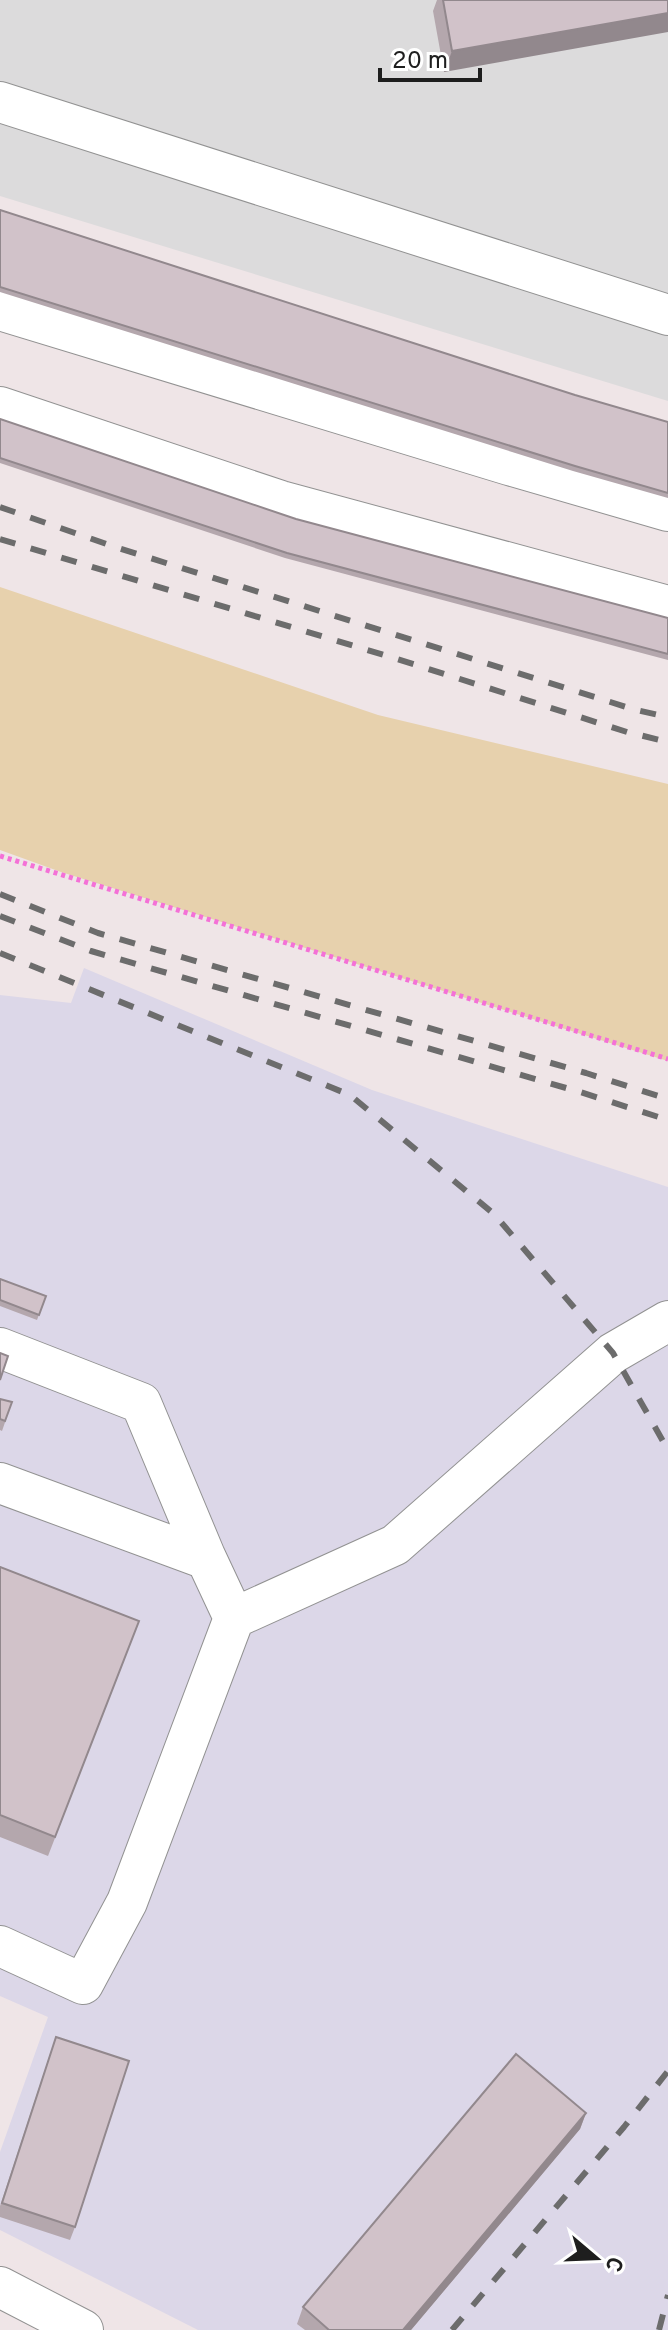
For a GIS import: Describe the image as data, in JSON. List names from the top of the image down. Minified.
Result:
{"scale_bar":"20 m","north":"right"}
